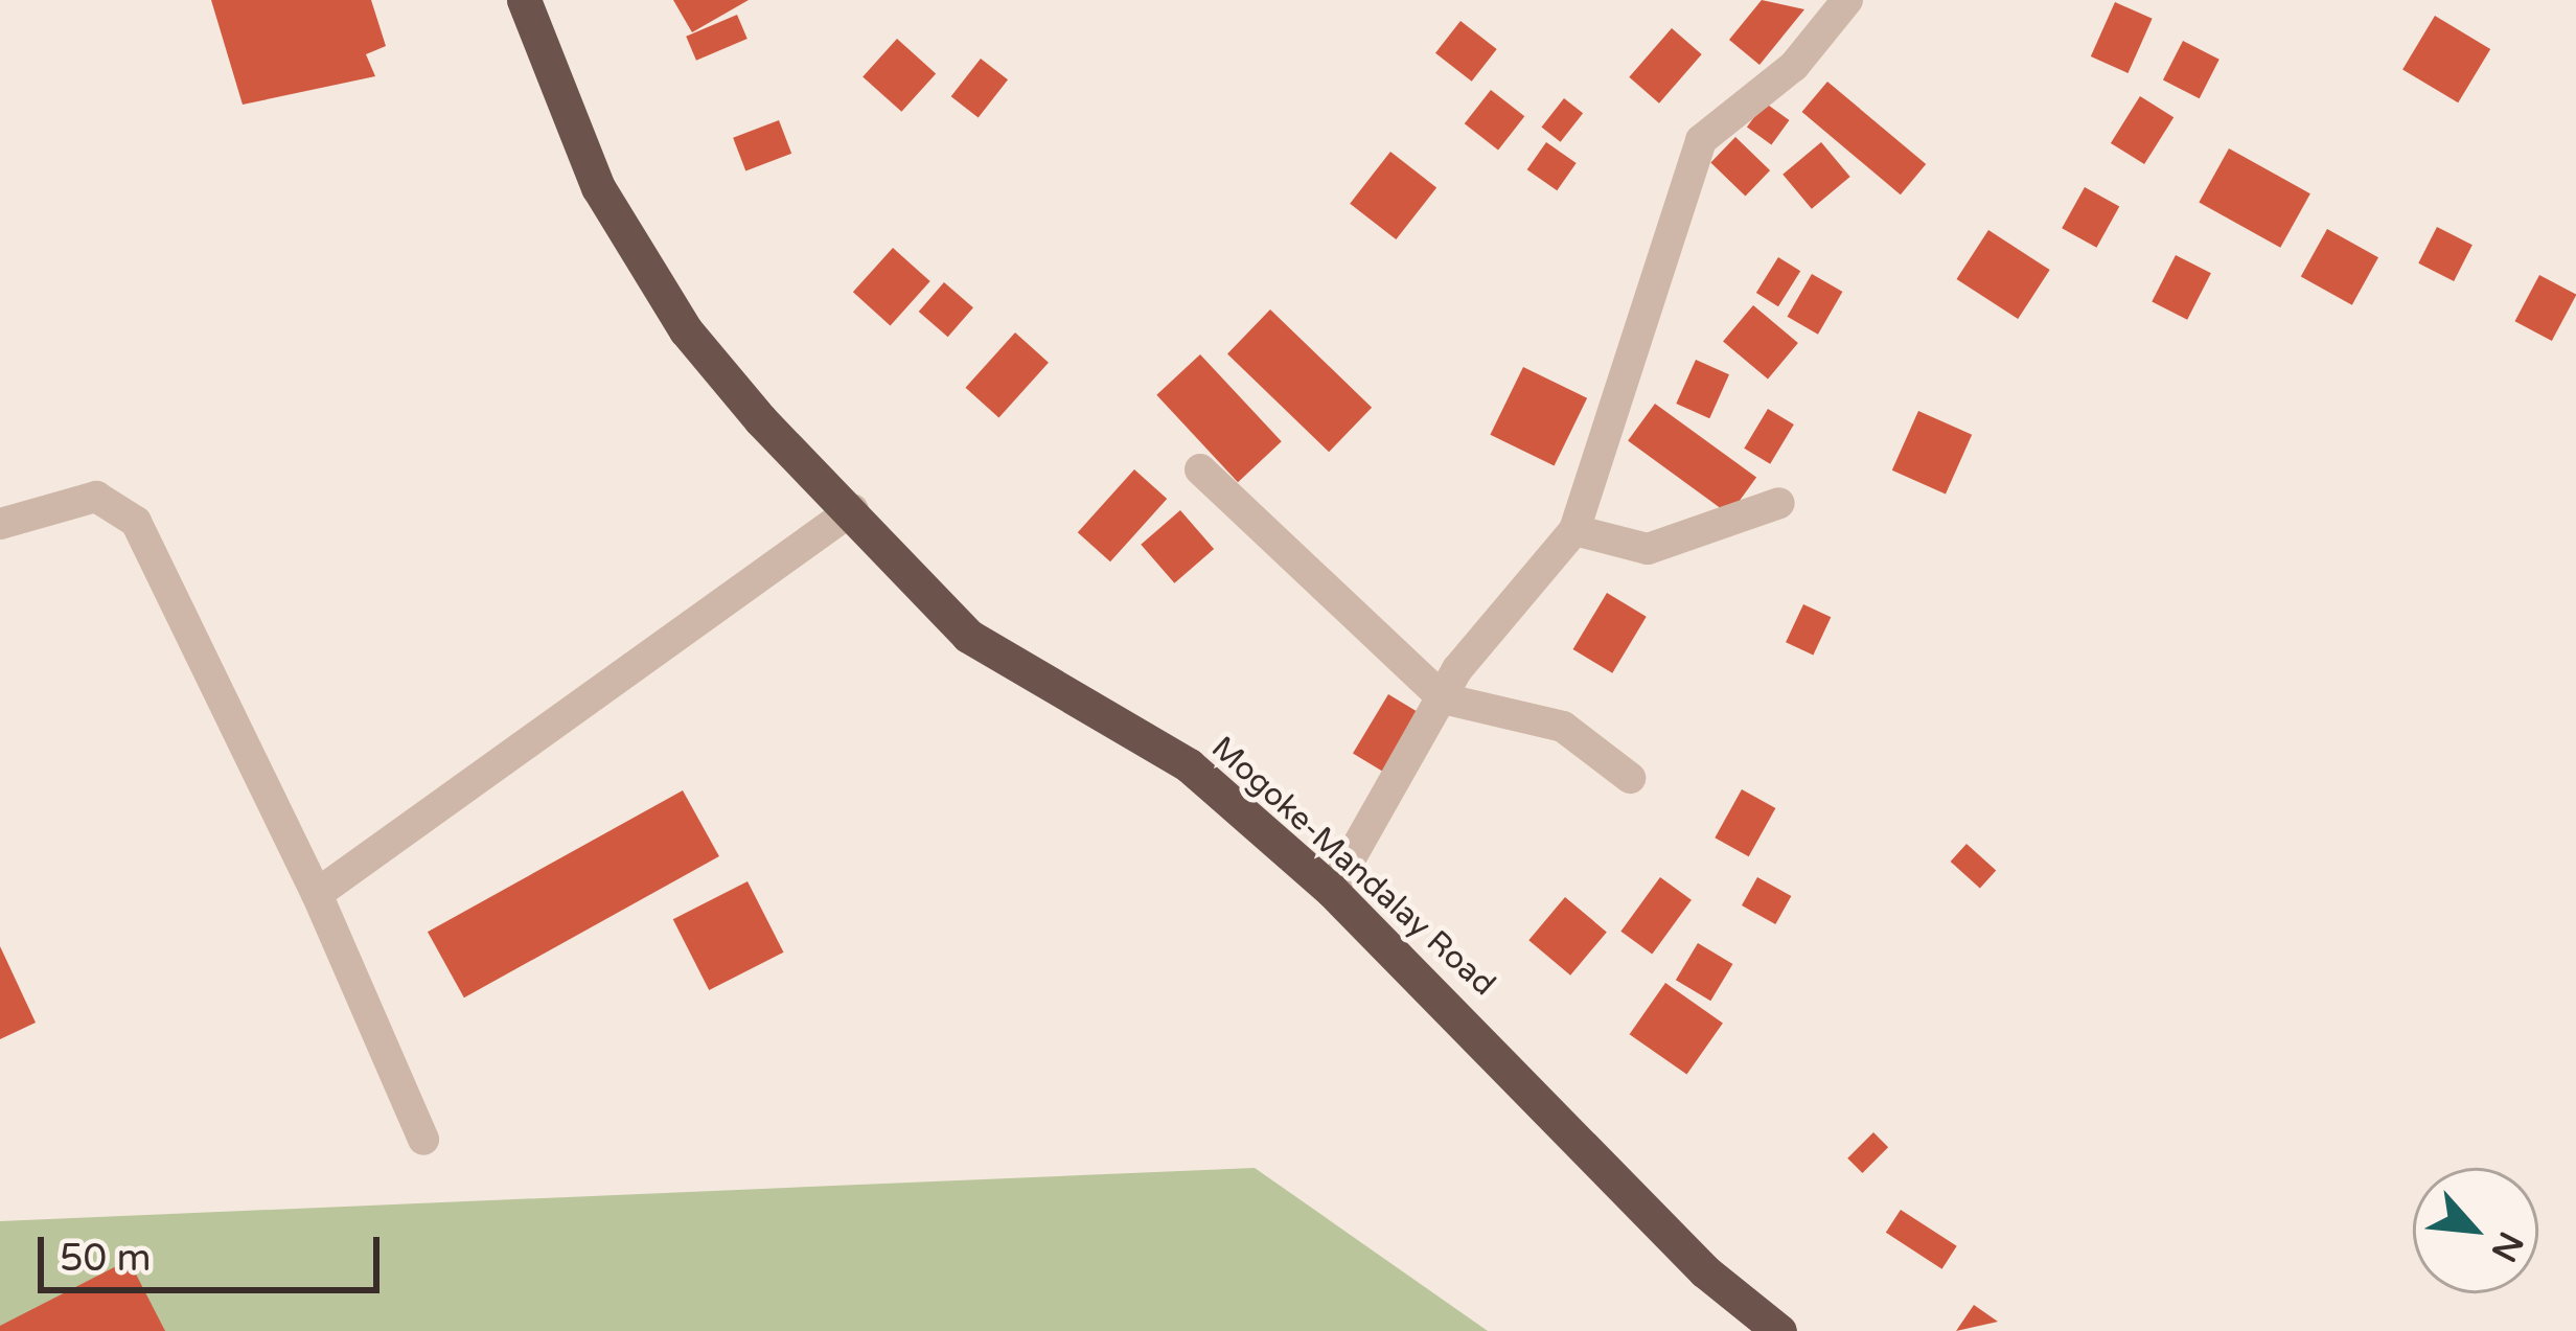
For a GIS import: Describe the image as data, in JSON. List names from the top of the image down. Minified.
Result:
{"streets":{"highway":["Mogoke-Mandalay Road"]},"scale_bar":"50 m","north":"bottom right"}
